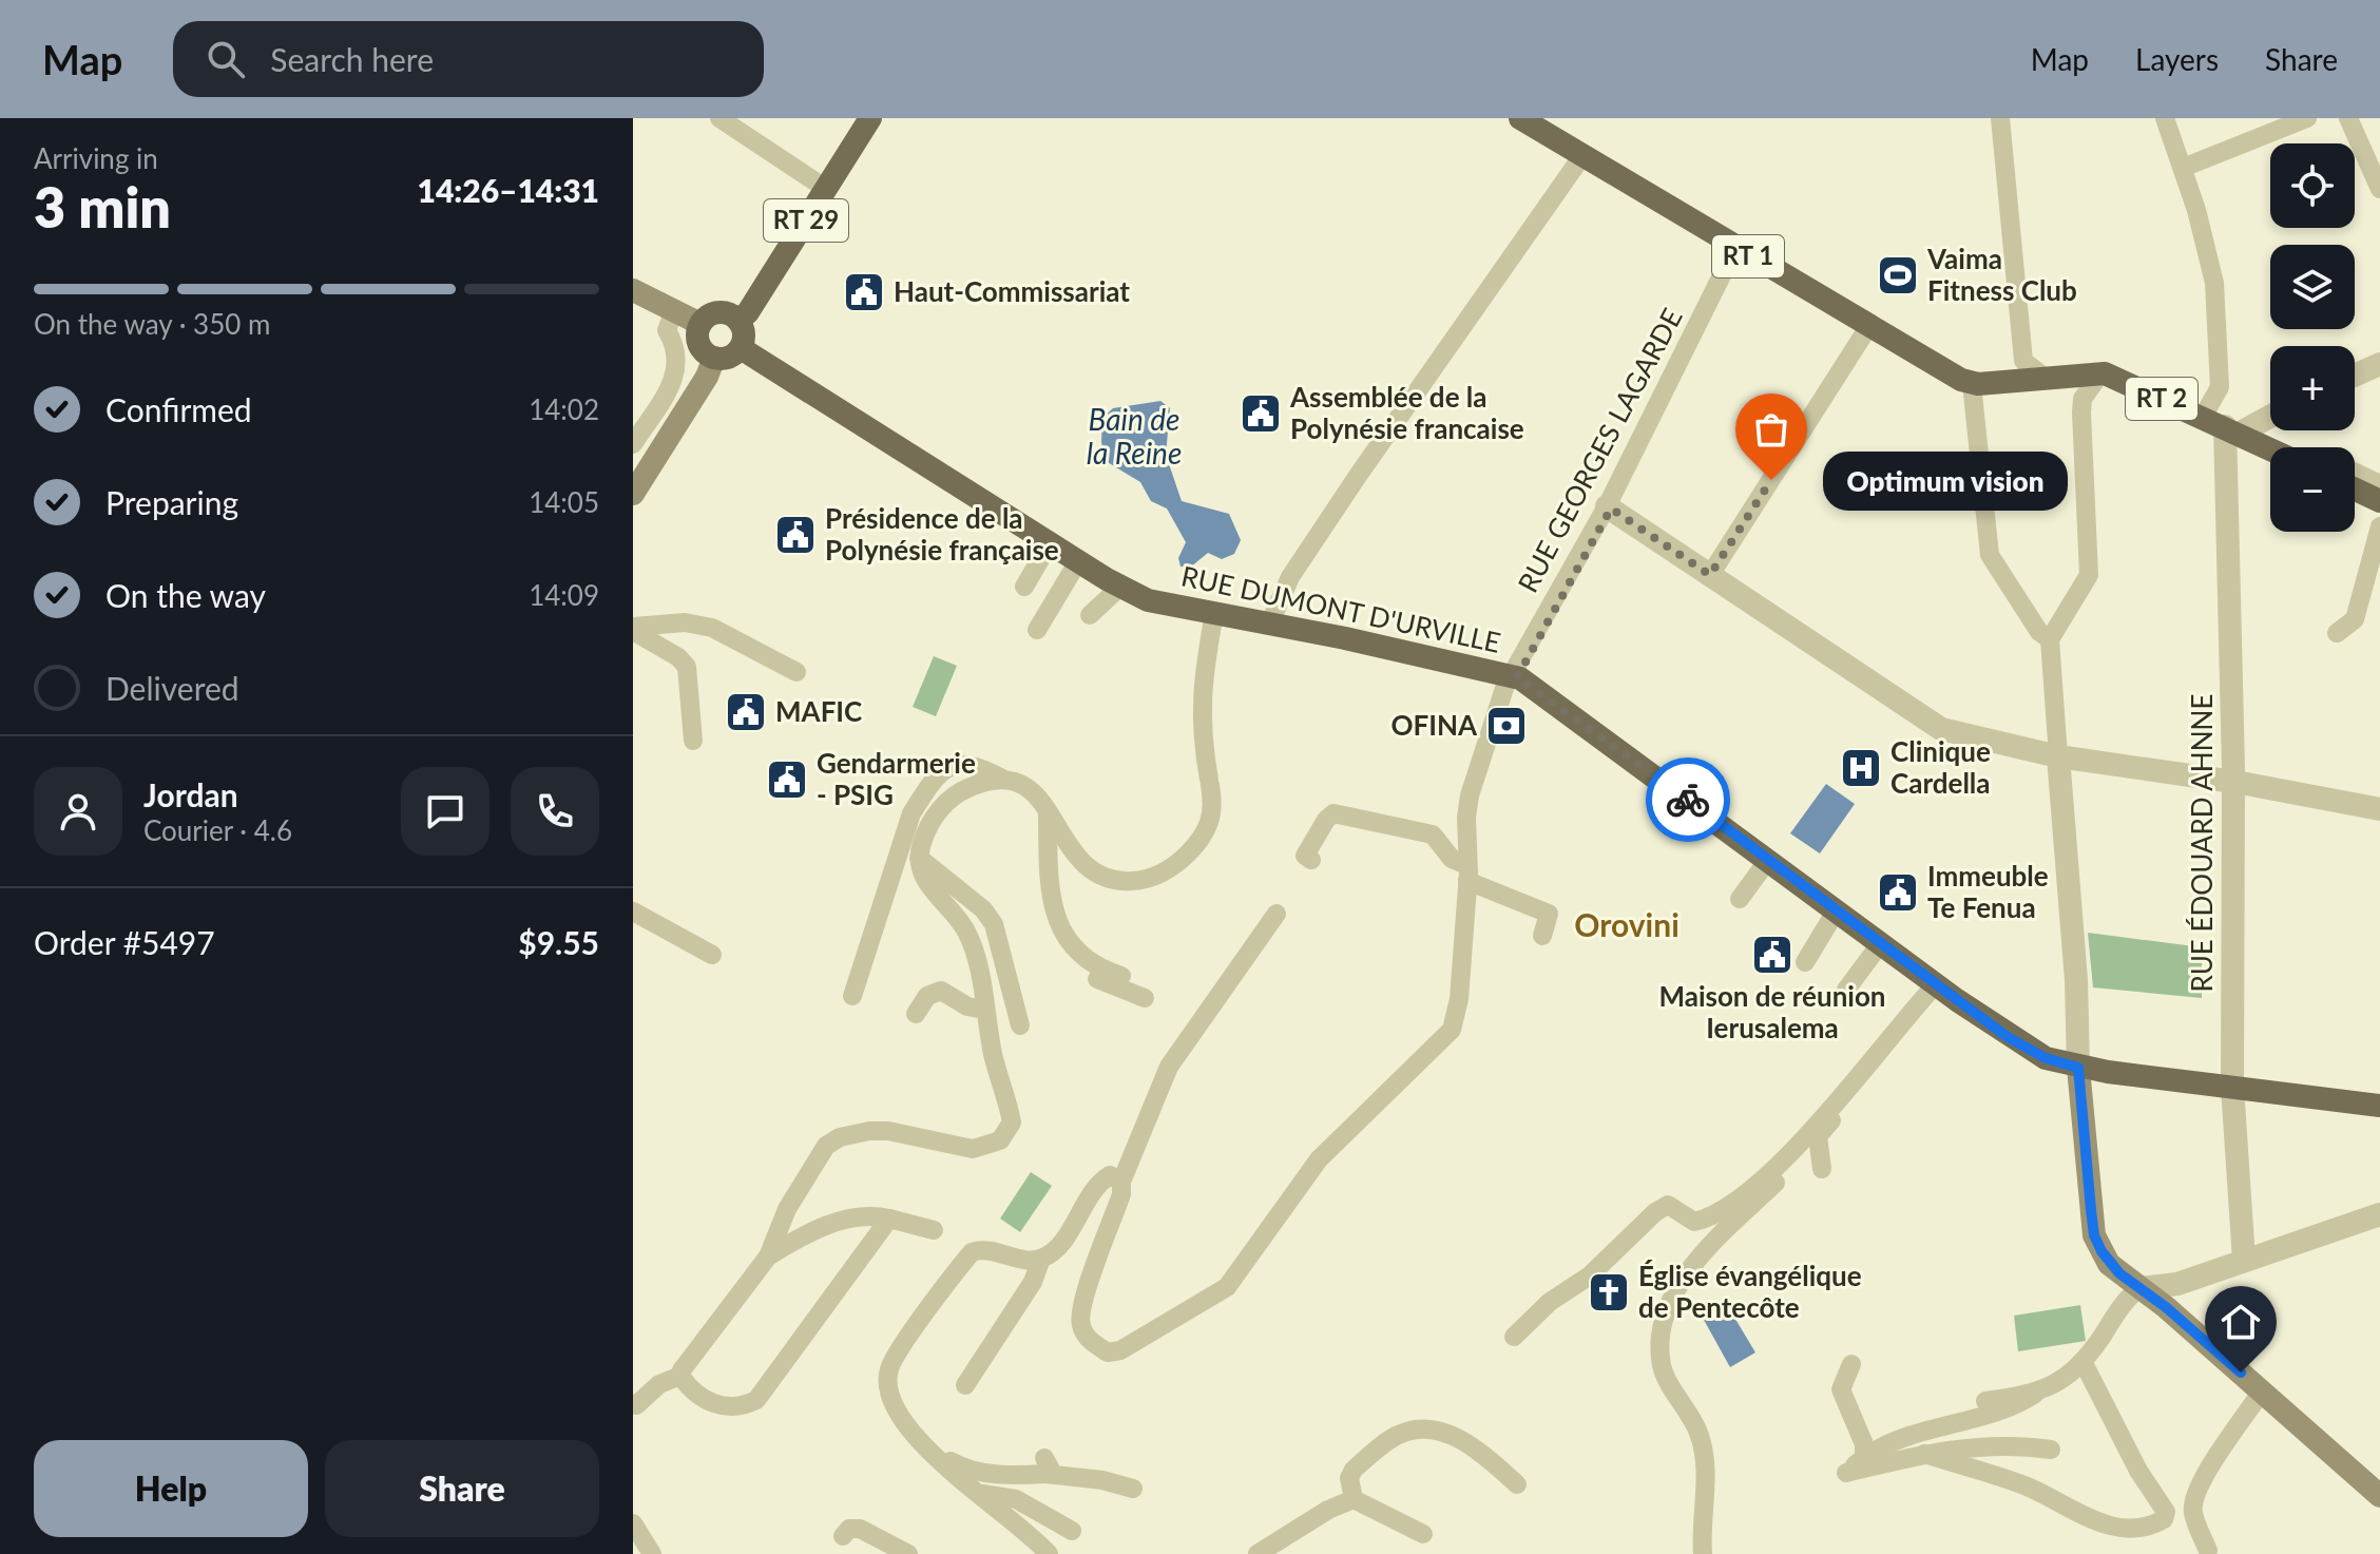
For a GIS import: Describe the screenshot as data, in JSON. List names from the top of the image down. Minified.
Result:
{"streets":{"main road":["RT 29","RT 1","RT 2","RUE DUMONT D'URVILLE"],"street":["RUE GEORGES LAGARDE","RUE ÉDOUARD AHNNE"]},"crossings":[["RT 29","RUE DUMONT D'URVILLE"],["RT 1","RUE GEORGES LAGARDE"],["RT 2","RUE ÉDOUARD AHNNE"],["RUE GEORGES LAGARDE","RUE DUMONT D'URVILLE"],["RUE DUMONT D'URVILLE","RUE ÉDOUARD AHNNE"]],"districts":["Orovini"],"water":["Bain de la Reine"],"places":{"sports":["Vaima Fitness Club"],"public building":["Haut-Commissariat","Assemblée de la Polynésie francaise","Présidence de la Polynésie française","MAFIC","Gendarmerie - PSIG","Immeuble Te Fenua","Maison de réunion Ierusalema"],"other":["Optimum vision"],"bank":["OFINA"],"hospital":["Clinique Cardella"],"church":["Église évangélique de Pentecôte"]},"page":{"header":"Map","search":"Search here","nav":["Map","Layers","Share"],"heading":["3 min","Arriving in","14:26–14:31"],"panel":["Jordan","Courier · 4.6","Order #5497","$9.55"],"map_buttons":["+","−"],"bar":"On the way · 350 m","list":[["Confirmed","14:02"],["Preparing","14:05"],["On the way","14:09"],"Delivered"],"bubble":"Optimum vision","buttons":["Help","Share"]}}
